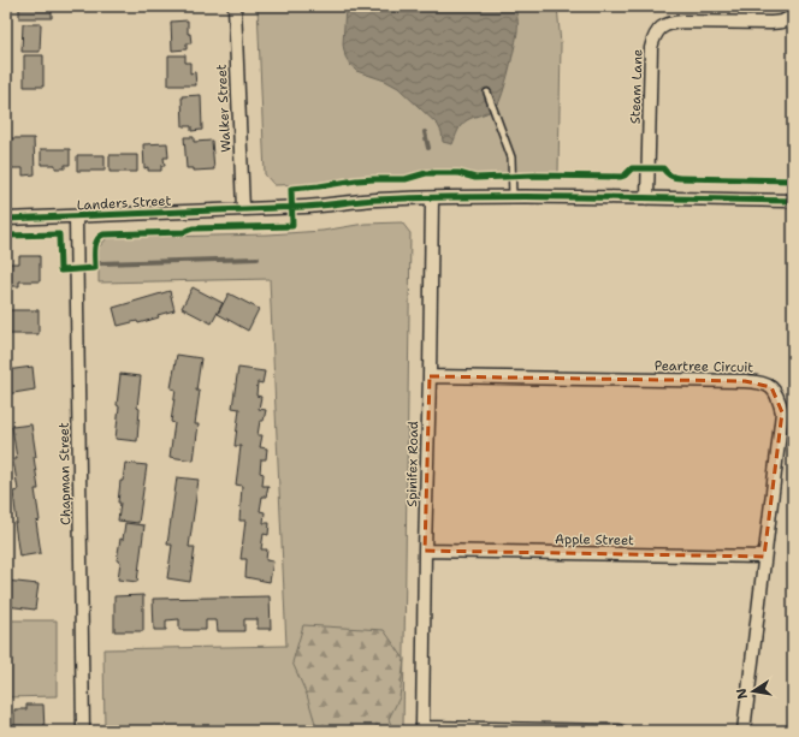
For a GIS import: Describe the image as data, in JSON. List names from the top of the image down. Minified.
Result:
{"streets":{"street":["Steam Lane","Walker Street","Landers Street","Peartree Circuit","Spinifex Road","Chapman Street","Apple Street"]},"crossings":[["Steam Lane","Landers Street"],["Walker Street","Landers Street"],["Landers Street","Spinifex Road"],["Landers Street","Chapman Street"],["Peartree Circuit","Spinifex Road"],["Peartree Circuit","Apple Street"],["Spinifex Road","Apple Street"]],"north":"left"}
